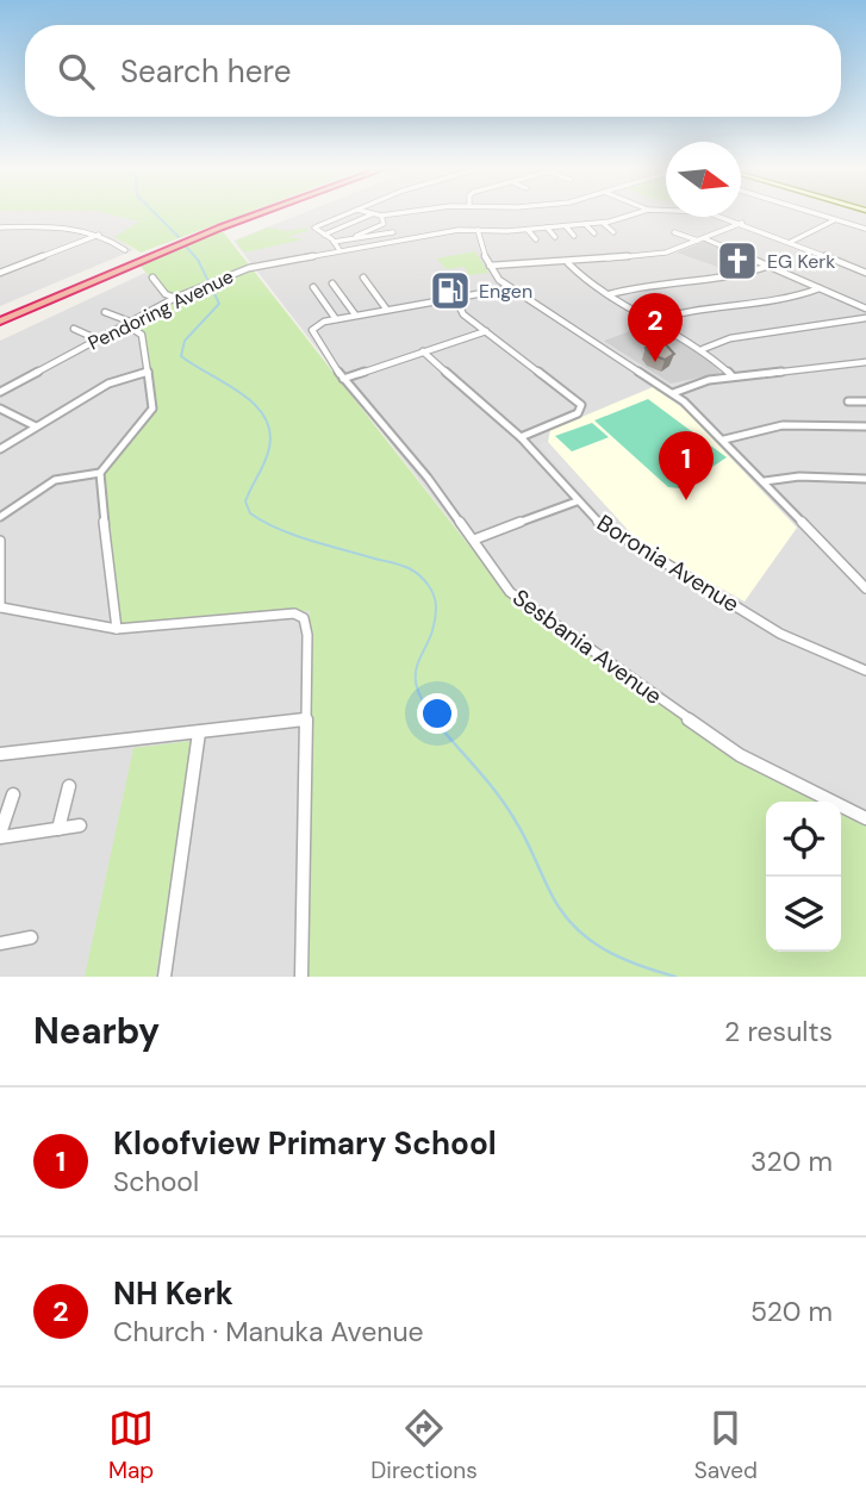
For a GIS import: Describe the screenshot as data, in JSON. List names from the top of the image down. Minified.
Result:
{"streets":{"street":["Pendoring Avenue","Boronia Avenue","Sesbania Avenue"]},"places":{"church":["EG Kerk"],"fuel station":["Engen"]},"north":"right","page":{"search":"Search here","pins":["2","1"],"heading":["Nearby","2 results"],"list":[{"mark":"1","name":"Kloofview Primary School","note":"School","value":"320 m"},{"mark":"2","name":"NH Kerk","note":"Church · Manuka Avenue","value":"520 m"}],"nav":["Map","Directions","Saved"]}}
